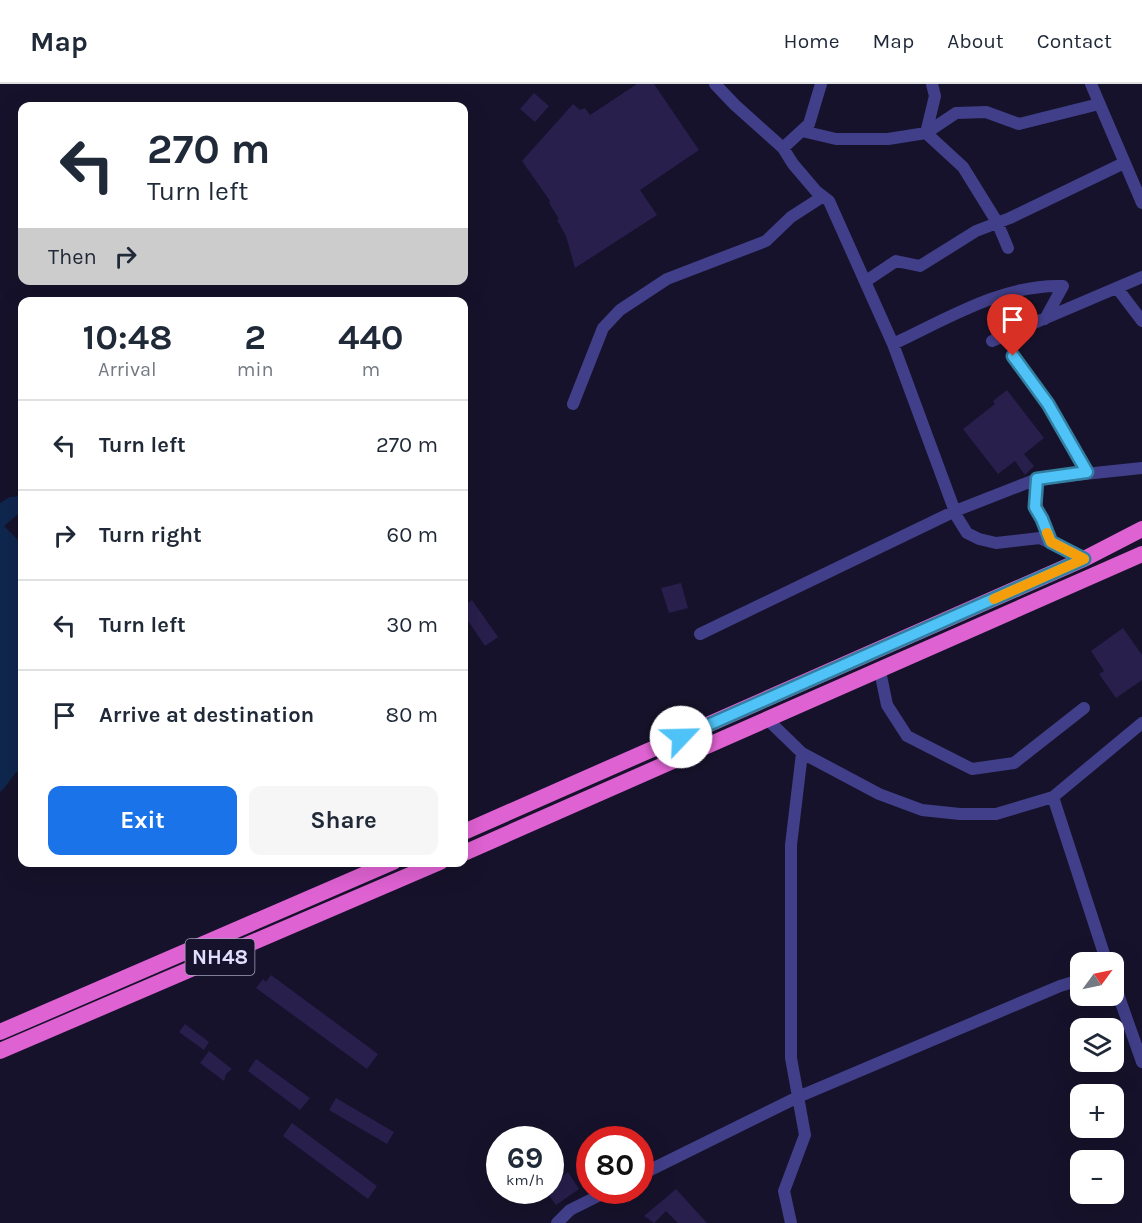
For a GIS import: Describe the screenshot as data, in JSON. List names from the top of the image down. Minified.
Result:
{"streets":{"highway":["NH48"]},"north":"top right","page":{"header":"Map","nav":["Home","Map","About","Contact"],"turn":["270 m","Turn left"],"then":"Then","eta":["10:48","Arrival","2","min","440","m"],"list":[{"name":"Turn left","value":"270 m"},{"name":"Turn right","value":"60 m"},{"name":"Turn left","value":"30 m"},{"name":"Arrive at destination","value":"80 m"}],"buttons":["Exit","Share"],"map_buttons":["+","−"],"speed":"69 km/h","limit":"80"}}
